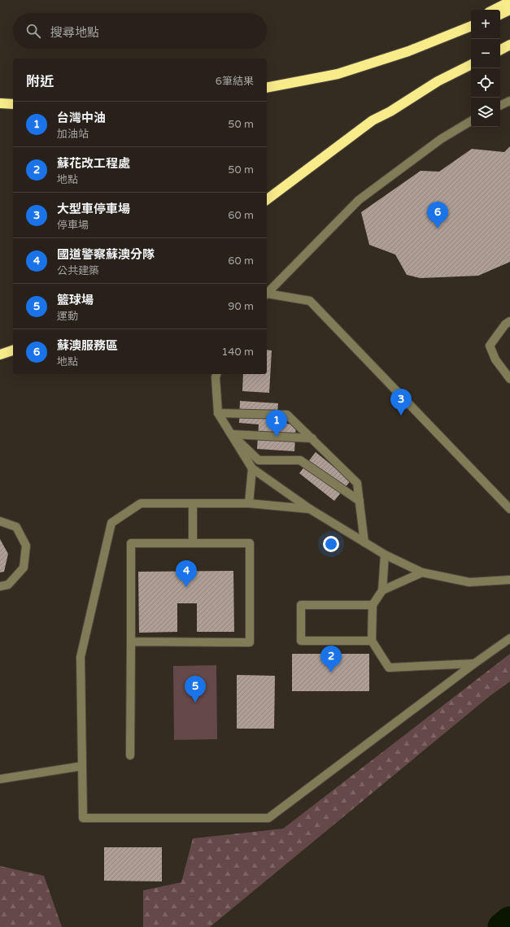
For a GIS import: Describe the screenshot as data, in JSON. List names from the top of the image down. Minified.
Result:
{"page":{"map_buttons":["+","−"],"search":"搜尋地點","heading":["附近","6筆結果"],"list":[{"mark":"1","name":"台灣中油","note":"加油站","value":"50 m"},{"mark":"2","name":"蘇花改工程處","note":"地點","value":"50 m"},{"mark":"3","name":"大型車停車場","note":"停車場","value":"60 m"},{"mark":"4","name":"國道警察蘇澳分隊","note":"公共建築","value":"60 m"},{"mark":"5","name":"籃球場","note":"運動","value":"90 m"},{"mark":"6","name":"蘇澳服務區","note":"地點","value":"140 m"}],"pins":["6","3","1","4","2","5"]}}
